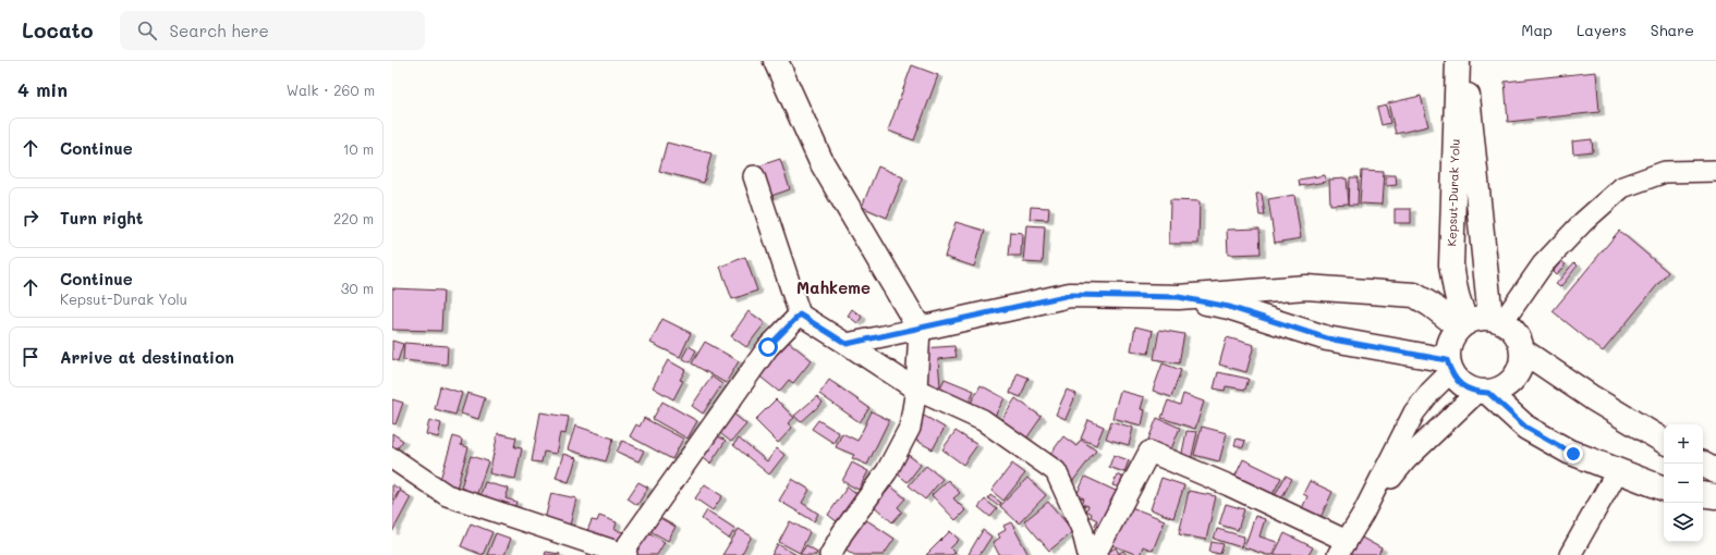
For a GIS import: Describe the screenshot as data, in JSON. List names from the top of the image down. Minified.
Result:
{"streets":{"main road":["Kepsut-Durak Yolu"]},"districts":["Mahkeme"],"page":{"header":"Locato","search":"Search here","nav":["Map","Layers","Share"],"heading":["4 min","Walk · 260 m"],"list":[["Continue","10 m"],["Turn right","220 m"],["Continue","Kepsut-Durak Yolu","30 m"],"Arrive at destination"],"map_buttons":["+","−"]}}
